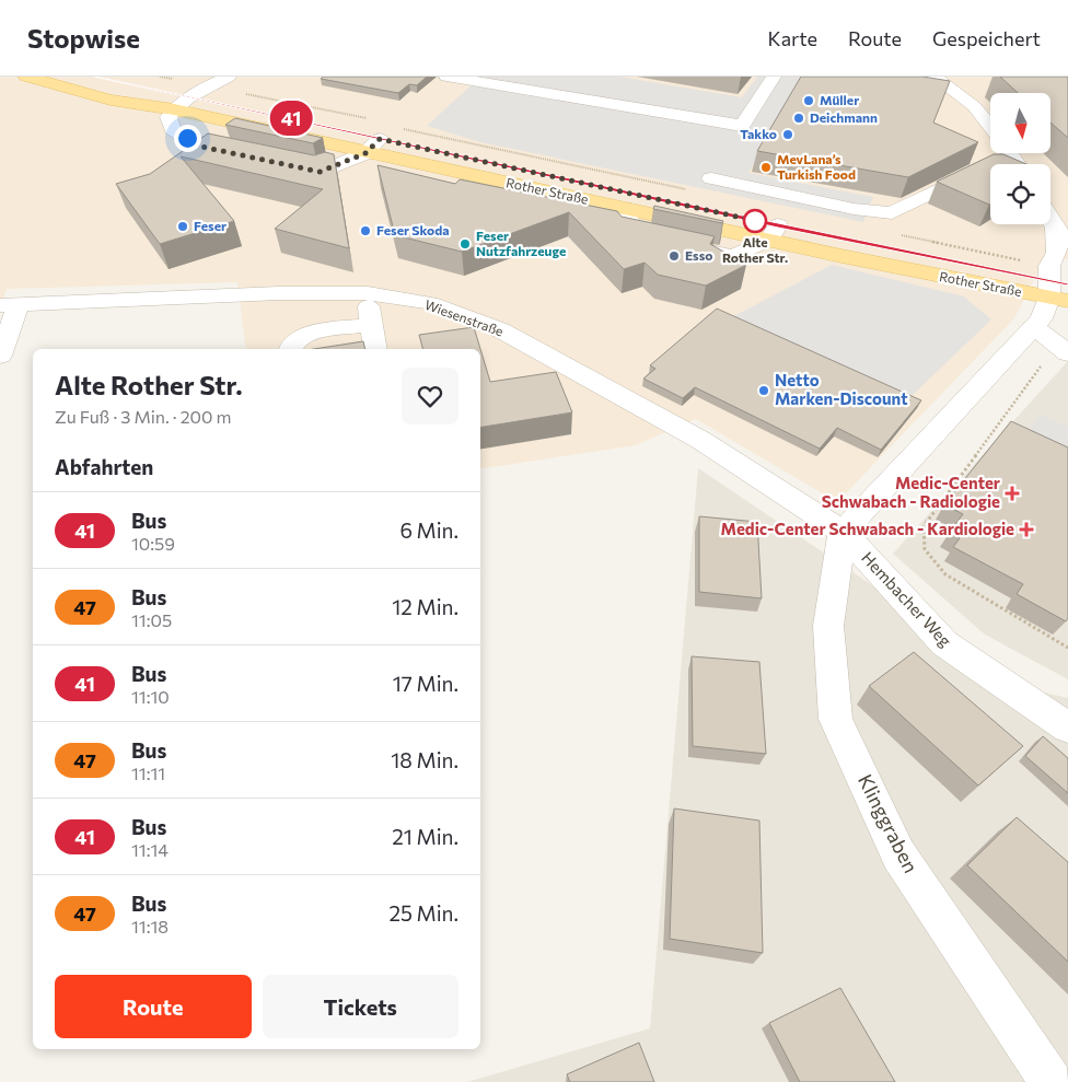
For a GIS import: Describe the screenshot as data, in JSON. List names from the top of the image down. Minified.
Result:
{"streets":{"main road":["Rother Straße"],"street":["Wiesenstraße","Hembacher Weg","Klinggraben"]},"crossings":[["Wiesenstraße","Hembacher Weg"],["Wiesenstraße","Klinggraben"],["Hembacher Weg","Klinggraben"]],"places":{"other":["Müller","Deichmann","Takko","MevLana’s Turkish Food","Alte Rother Str.","Feser","Feser Skoda","Feser Nutzfahrzeuge","Esso","Netto Marken-Discount"],"health":["Medic-Center Schwabach - Radiologie","Medic-Center Schwabach - Kardiologie"]},"lines":["bus line 41"],"north":"bottom","page":{"header":"Stopwise","nav":["Karte","Route","Gespeichert"],"on_map":"41","heading":[["Alte Rother Str.","Zu Fuß · 3 Min. · 200 m"],"Abfahrten"],"list":[{"mark":"41","name":"Bus","note":"10:59","value":"6 Min."},{"mark":"47","name":"Bus","note":"11:05","value":"12 Min."},{"mark":"41","name":"Bus","note":"11:10","value":"17 Min."},{"mark":"47","name":"Bus","note":"11:11","value":"18 Min."},{"mark":"41","name":"Bus","note":"11:14","value":"21 Min."},{"mark":"47","name":"Bus","note":"11:18","value":"25 Min."}],"buttons":["Route","Tickets"]}}
